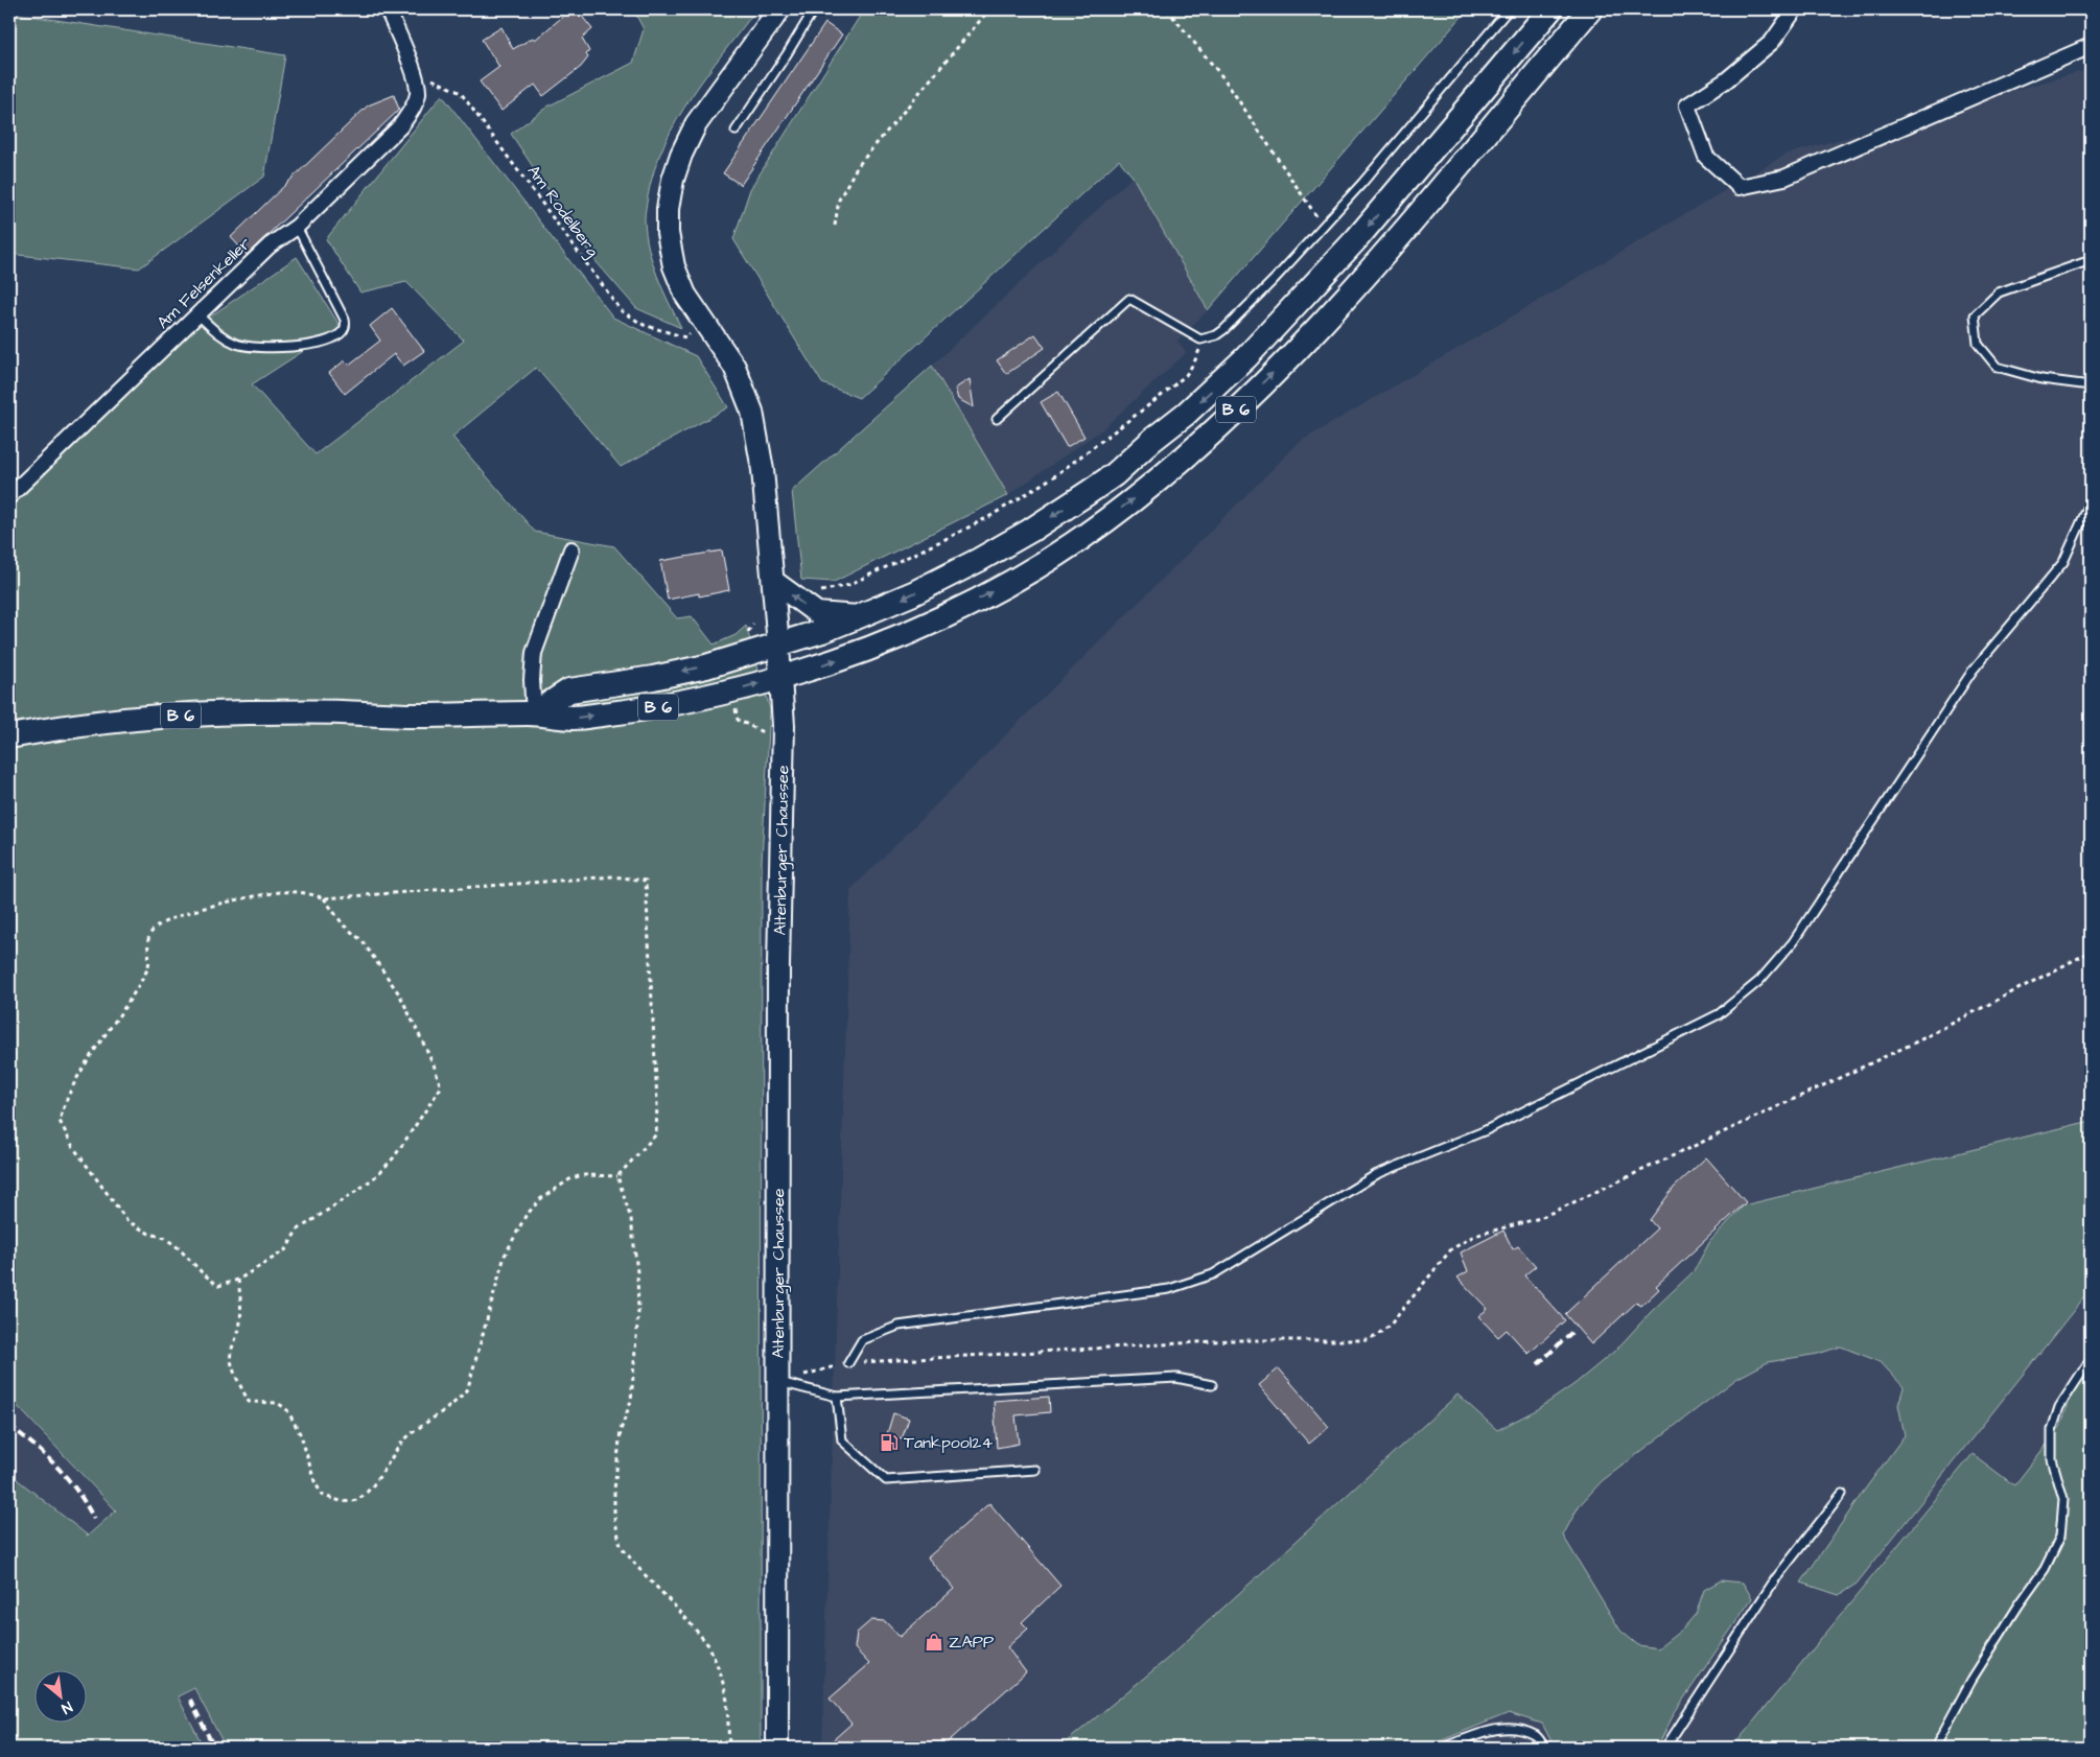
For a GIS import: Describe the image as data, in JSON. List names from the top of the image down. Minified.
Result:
{"streets":{"main road":["B 6","Altenburger Chaussee"],"street":["Am Felsenkeller"],"path":["Am Rodelberg"]},"crossings":[["Am Rodelberg","Am Felsenkeller"],["B 6","Altenburger Chaussee"]],"places":{"fuel station":["Tankpool24"],"shop":["ZAPP"]},"north":"bottom right"}
